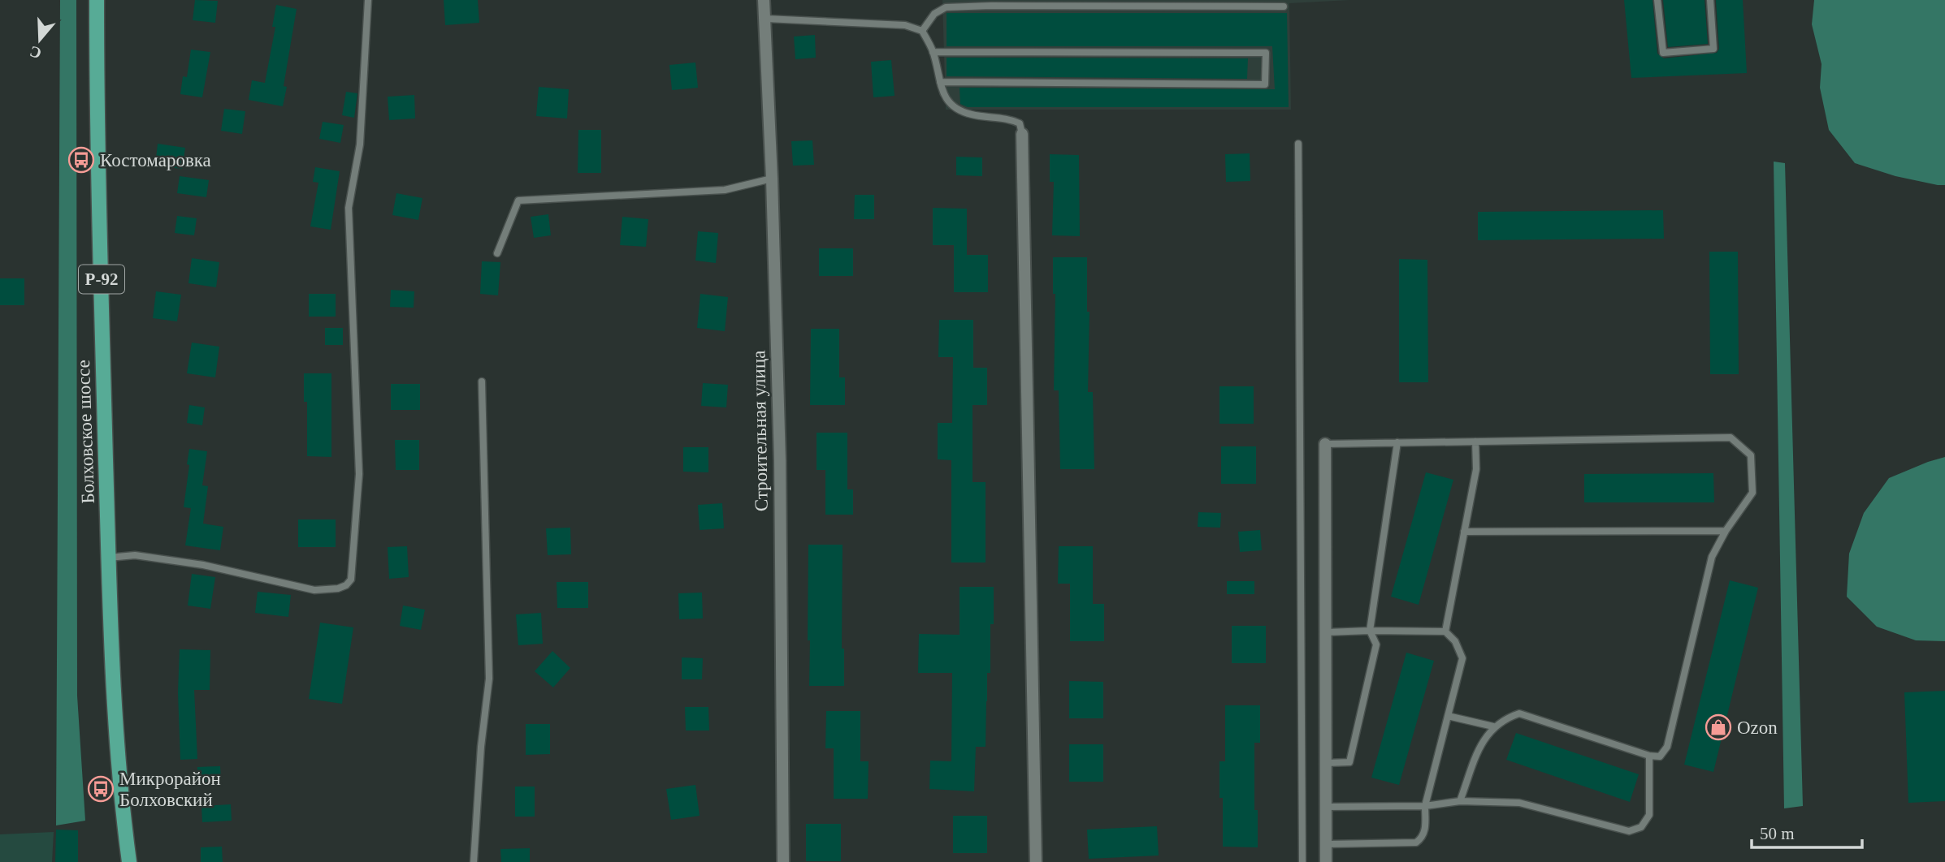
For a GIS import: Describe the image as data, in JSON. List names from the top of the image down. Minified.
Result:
{"streets":{"main road":["Р-92","Болховское шоссе"],"street":["Строительная улица"]},"places":{"bus stop":["Костомаровка","Микрорайон Болховский"],"shop":["Ozon"]},"scale_bar":"50 m","north":"bottom"}
